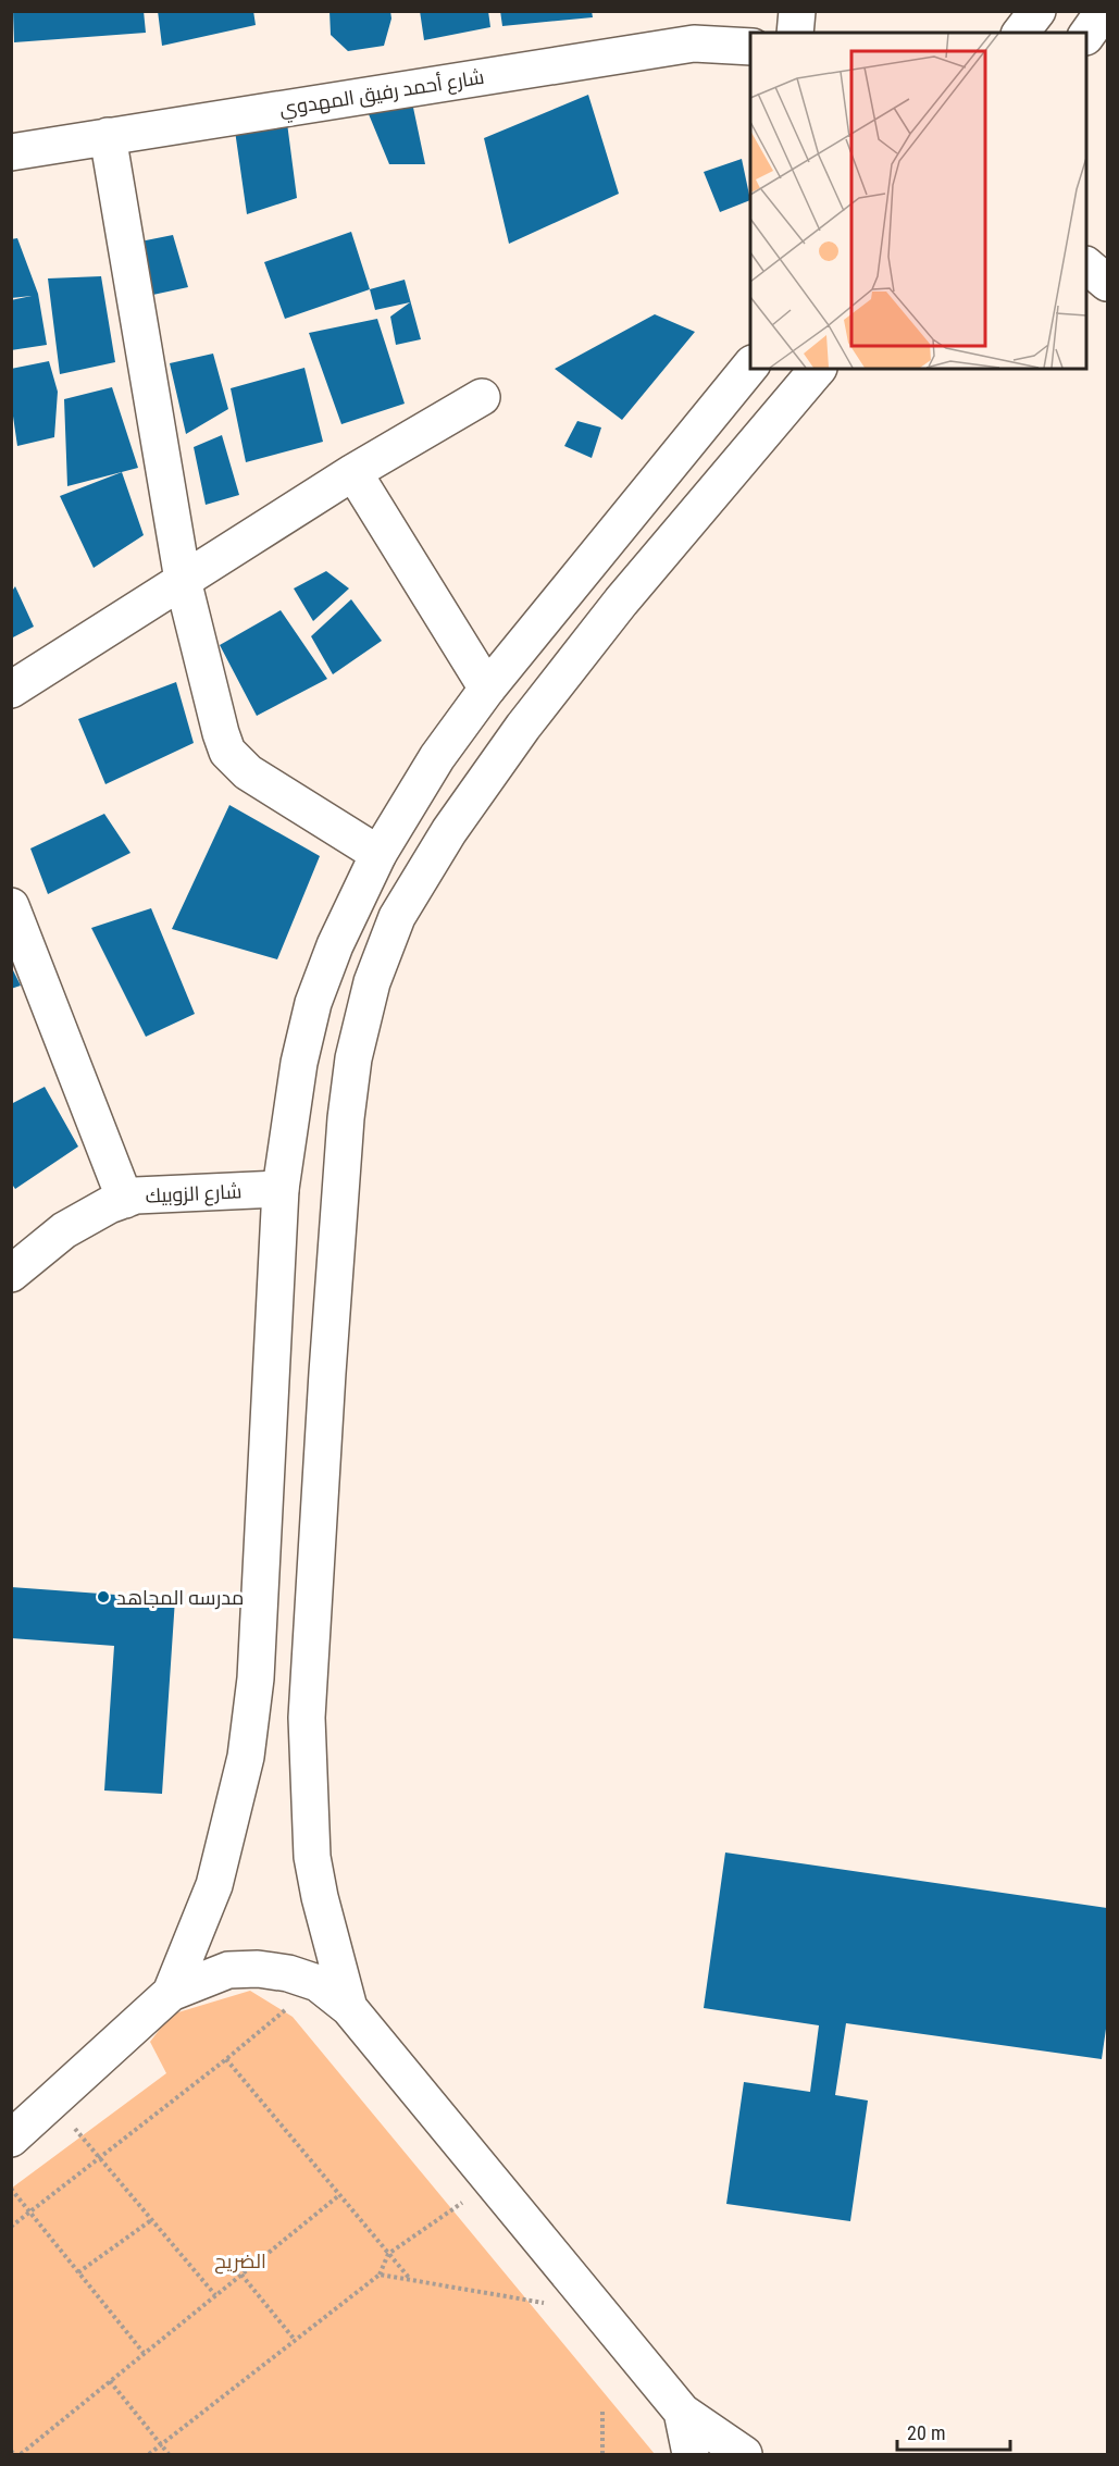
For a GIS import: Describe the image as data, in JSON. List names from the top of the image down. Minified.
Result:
{"streets":{"main road":["شارع أحمد رفيق المهدوي","شارع الزوبيك"]},"parks":["الضريح"],"places":["مدرسه المجاهد"],"scale_bar":"20 m"}
